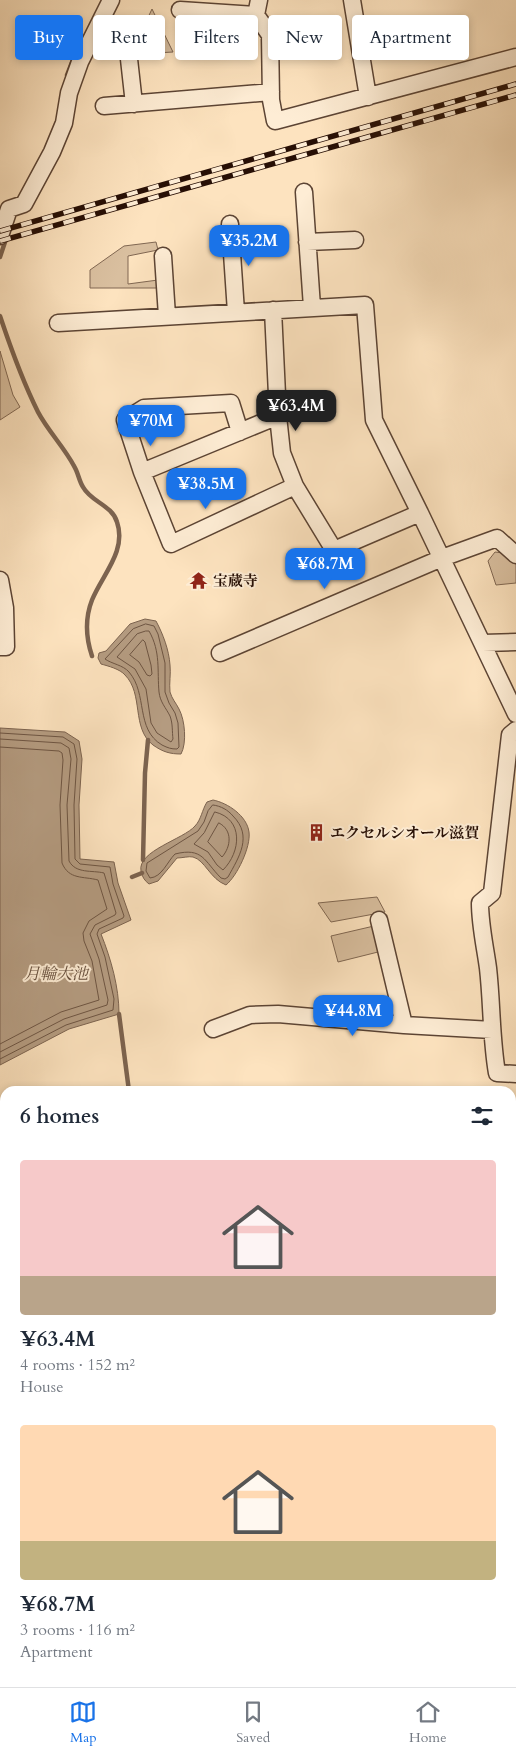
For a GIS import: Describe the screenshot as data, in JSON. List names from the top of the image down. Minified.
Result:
{"water":["月輪大池"],"places":{"temple":["宝蔵寺"],"building":["エクセルシオール滋賀"]},"page":{"chip":["Buy","Rent","Filters","New","Apartment"],"price":["¥35.2M","¥63.4M","¥70M","¥38.5M","¥68.7M","¥44.8M"],"heading":"6 homes","list":[{"name":"¥63.4M","note":"4 rooms · 152 m² · House"},{"name":"¥68.7M","note":"3 rooms · 116 m² · Apartment"}],"tabs":["Map","Saved","Home"]}}
